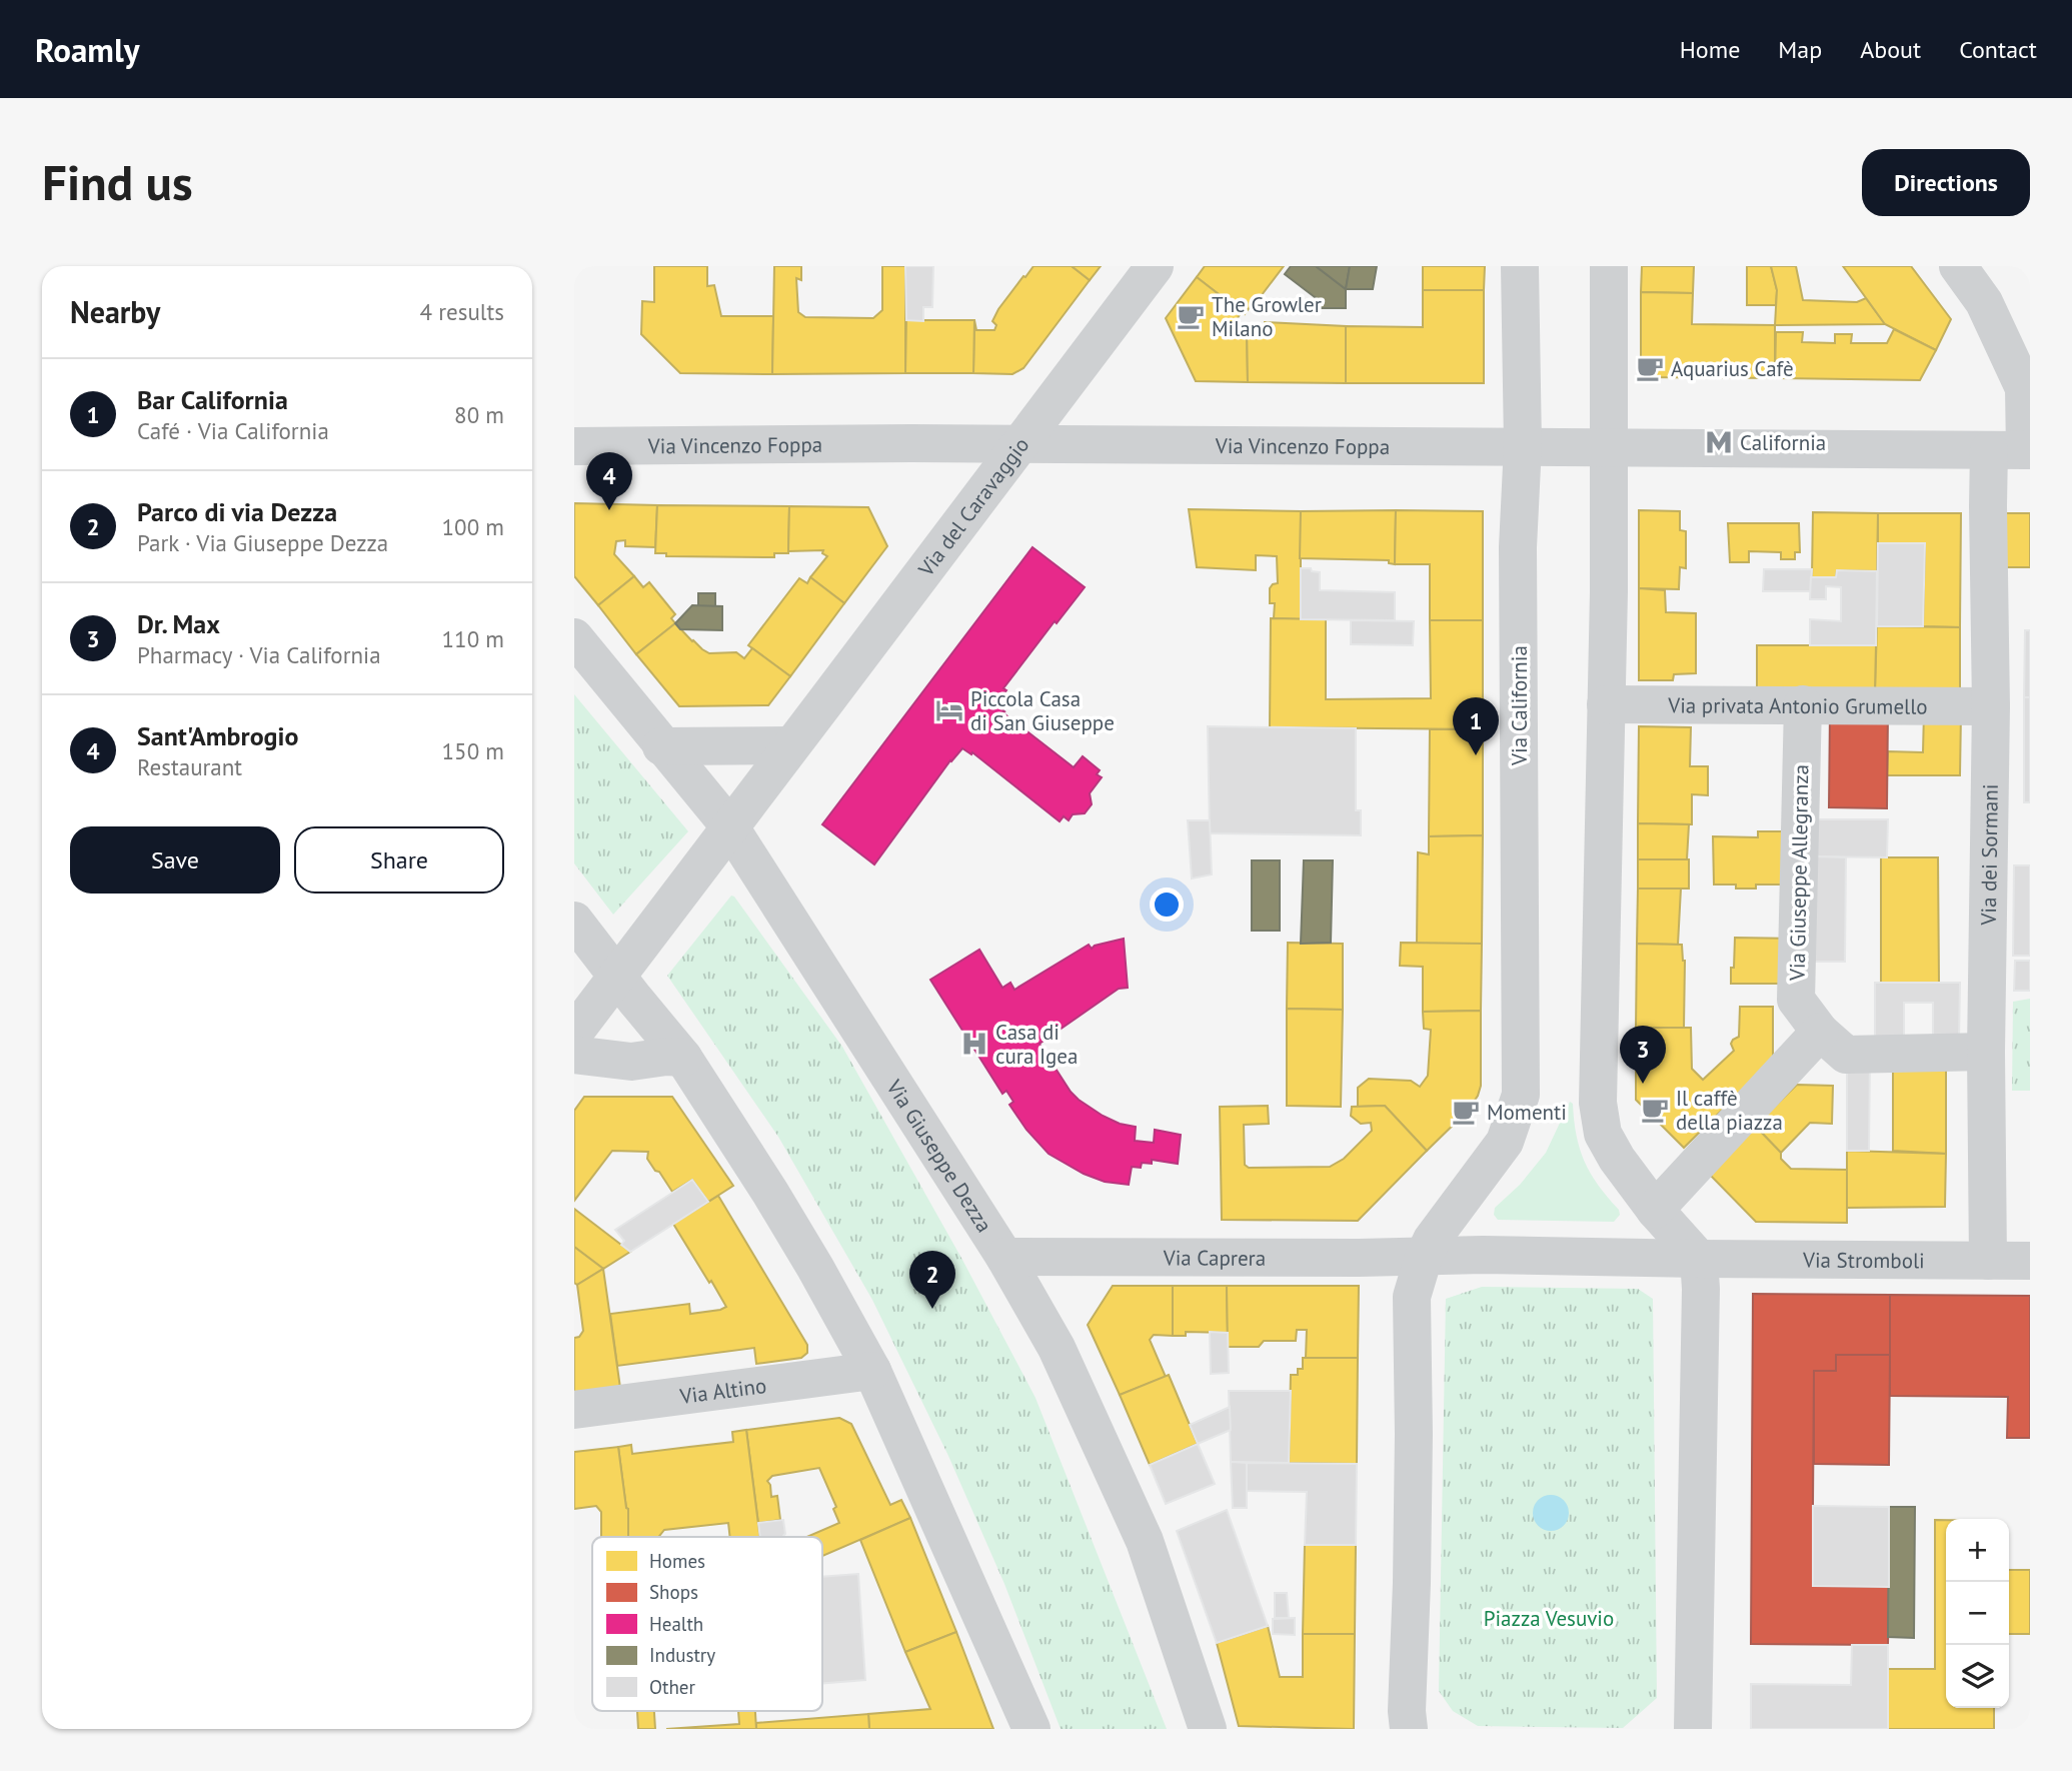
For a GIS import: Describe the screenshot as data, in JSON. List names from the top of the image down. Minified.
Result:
{"streets":{"street":["Via Vincenzo Foppa","Via del Caravaggio","Via privata Antonio Grumello","Via California","Via dei Sormani","Via Giuseppe Allegranza","Via Giuseppe Dezza","Via Caprera","Via Stromboli","Via Altino"]},"crossings":[["Via Vincenzo Foppa","Via del Caravaggio"],["Via Vincenzo Foppa","Via California"],["Via Vincenzo Foppa","Via dei Sormani"],["Via del Caravaggio","Via Giuseppe Dezza"],["Via privata Antonio Grumello","Via dei Sormani"],["Via privata Antonio Grumello","Via Giuseppe Allegranza"],["Via California","Via Caprera"],["Via dei Sormani","Via Giuseppe Allegranza"],["Via dei Sormani","Via Stromboli"],["Via Giuseppe Dezza","Via Caprera"]],"parks":["Piazza Vesuvio"],"places":{"cafe":["The Growler Milano","Aquarius Cafè","Il caffè della piazza","Momenti"],"metro station":["California"],"hotel":["Piccola Casa di San Giuseppe"],"hospital":["Casa di cura Igea"]},"legend":["Homes","Shops","Health","Industry","Other"],"page":{"header":"Roamly","nav":["Home","Map","About","Contact"],"buttons":["Directions",["Save","Share"]],"title":"Find us","heading":["Nearby","4 results"],"list":[{"mark":"1","name":"Bar California","note":"Café · Via California","value":"80 m"},{"mark":"2","name":"Parco di via Dezza","note":"Park · Via Giuseppe Dezza","value":"100 m"},{"mark":"3","name":"Dr. Max","note":"Pharmacy · Via California","value":"110 m"},{"mark":"4","name":"Sant'Ambrogio","note":"Restaurant","value":"150 m"}],"pins":["4","1","3","2"],"map_buttons":["+","−"]}}
